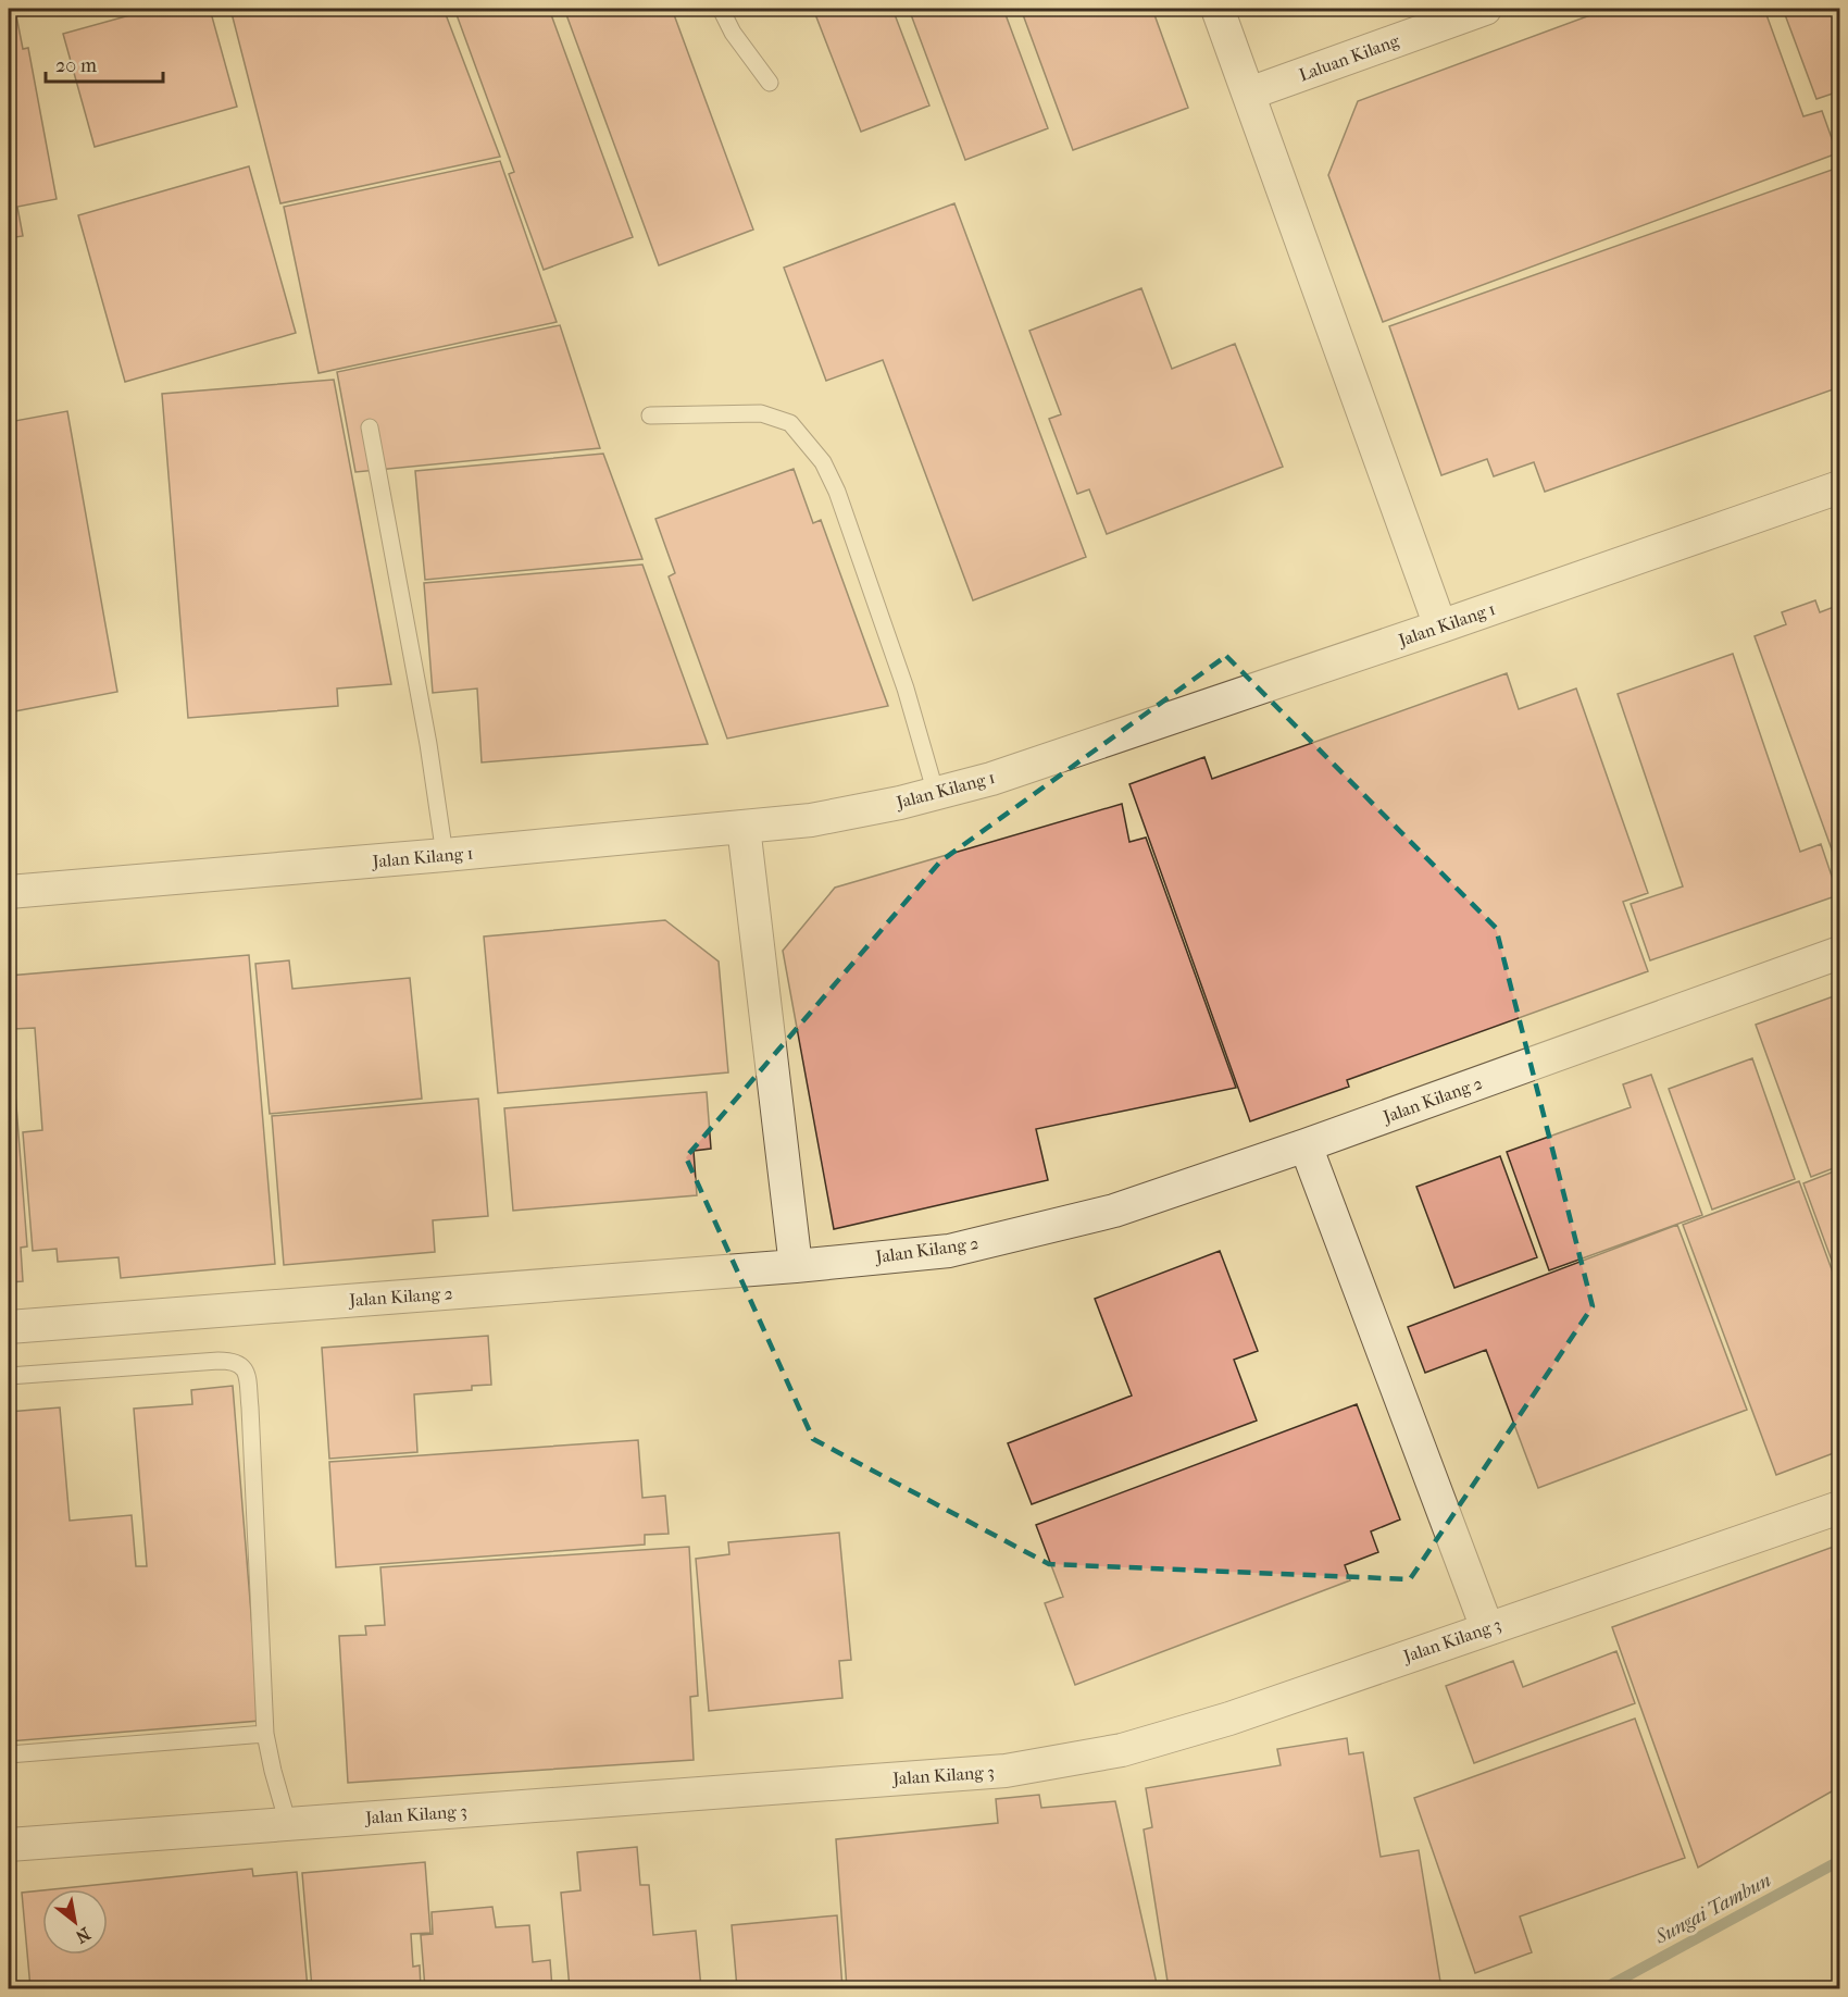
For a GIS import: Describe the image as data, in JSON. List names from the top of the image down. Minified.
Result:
{"streets":{"street":["Laluan Kilang","Jalan Kilang 1","Jalan Kilang 2","Jalan Kilang 3"]},"water":["Sungai Tambun"],"scale_bar":"20 m","north":"bottom right"}
